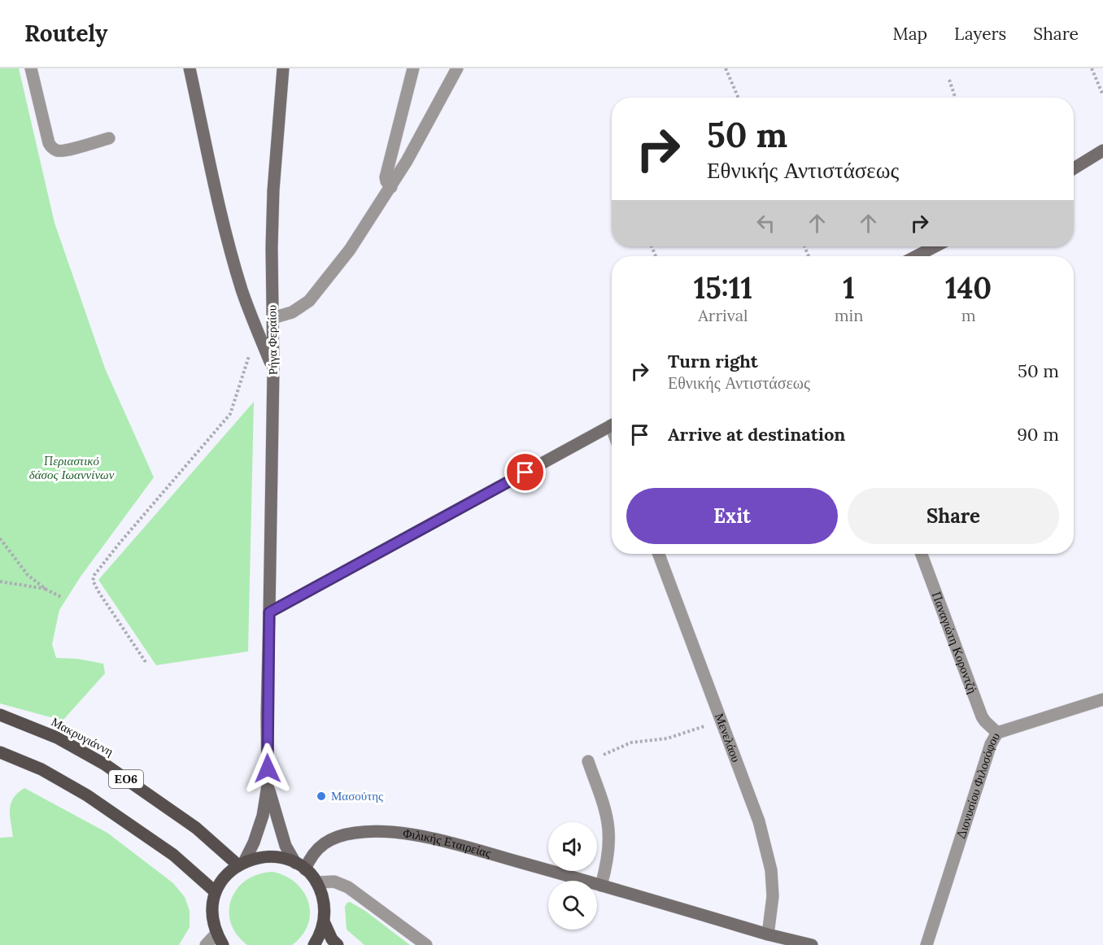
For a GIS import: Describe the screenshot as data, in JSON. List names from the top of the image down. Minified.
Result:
{"streets":{"main road":["Μακρυγιάννη","ΕΟ6"],"street":["Ρήγα Φεραίου","Παναγιώτη Κοροντζή","Μενελάου","Διονυσίου Φιλοσόφου","Φιλικής Εταιρείας"]},"crossings":[["Παναγιώτη Κοροντζή","Διονυσίου Φιλοσόφου"],["Μενελάου","Φιλικής Εταιρείας"]],"parks":["Περιαστικό δάσος Ιωαννίνων"],"places":["Μασούτης"],"page":{"header":"Routely","nav":["Map","Layers","Share"],"turn":["50 m","Εθνικής Αντιστάσεως"],"eta":["15:11","Arrival","1","min","140","m"],"list":[{"name":"Turn right","note":"Εθνικής Αντιστάσεως","value":"50 m"},{"name":"Arrive at destination","value":"90 m"}],"buttons":["Exit","Share"]}}
